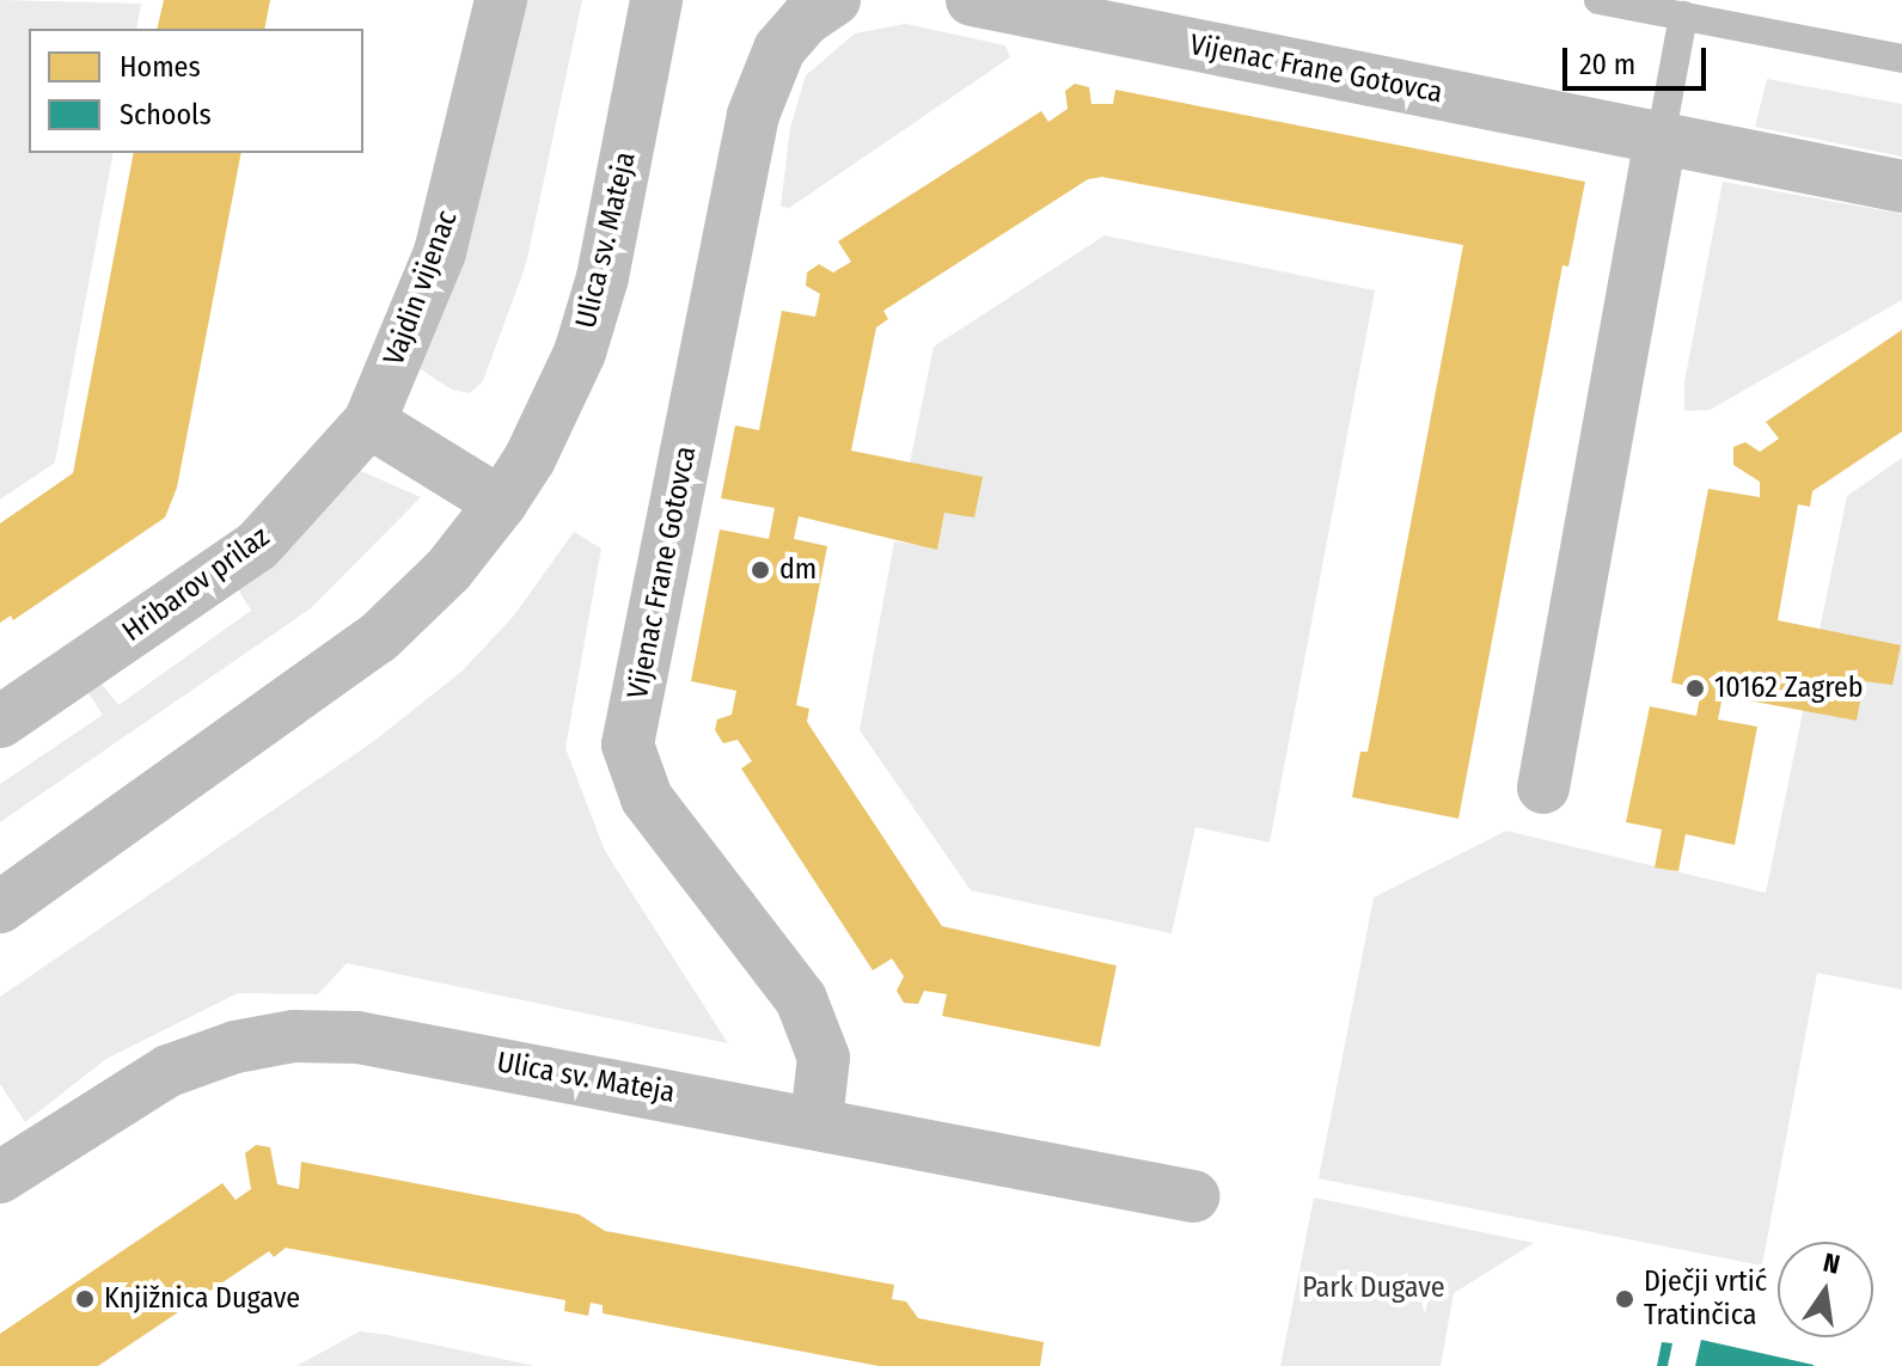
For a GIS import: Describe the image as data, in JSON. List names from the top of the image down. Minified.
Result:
{"streets":{"street":["Vijenac Frane Gotovca","Ulica sv. Mateja","Vajdin vijenac","Hribarov prilaz"]},"crossings":[["Vijenac Frane Gotovca","Ulica sv. Mateja"],["Vajdin vijenac","Hribarov prilaz"]],"parks":["Park Dugave"],"places":["dm","10162 Zagreb","Knjižnica Dugave","Dječji vrtić Tratinčica"],"legend":["Homes","Schools"],"scale_bar":"20 m","north":"top"}
